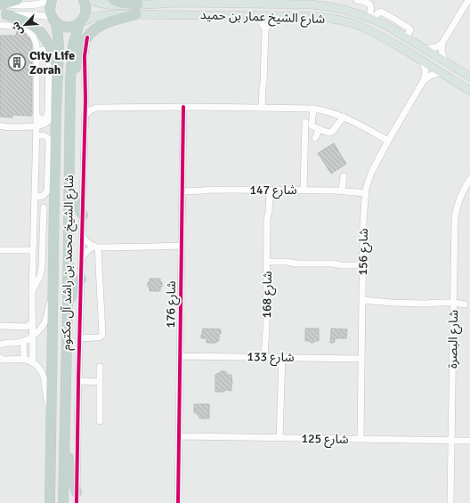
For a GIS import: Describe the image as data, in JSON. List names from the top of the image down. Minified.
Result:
{"streets":{"highway":["شارع الشيخ محمد بن راشد آل مكتوم"],"main road":["شارع الشيخ عمار بن حميد"],"street":["شارع 147","شارع 156","شارع 168","شارع 176","شارع البصرة","شارع 133","شارع 125"]},"crossings":[["شارع الشيخ عمار بن حميد","شارع الشيخ محمد بن راشد آل مكتوم"],["شارع 147","شارع 156"],["شارع 147","شارع 168"],["شارع 147","شارع 176"],["شارع 156","شارع 133"],["شارع 156","شارع 125"],["شارع 168","شارع 133"],["شارع 176","شارع 133"],["شارع 176","شارع 125"],["شارع البصرة","شارع 125"]],"places":{"building":["City Life Zorah"]},"north":"bottom left"}
